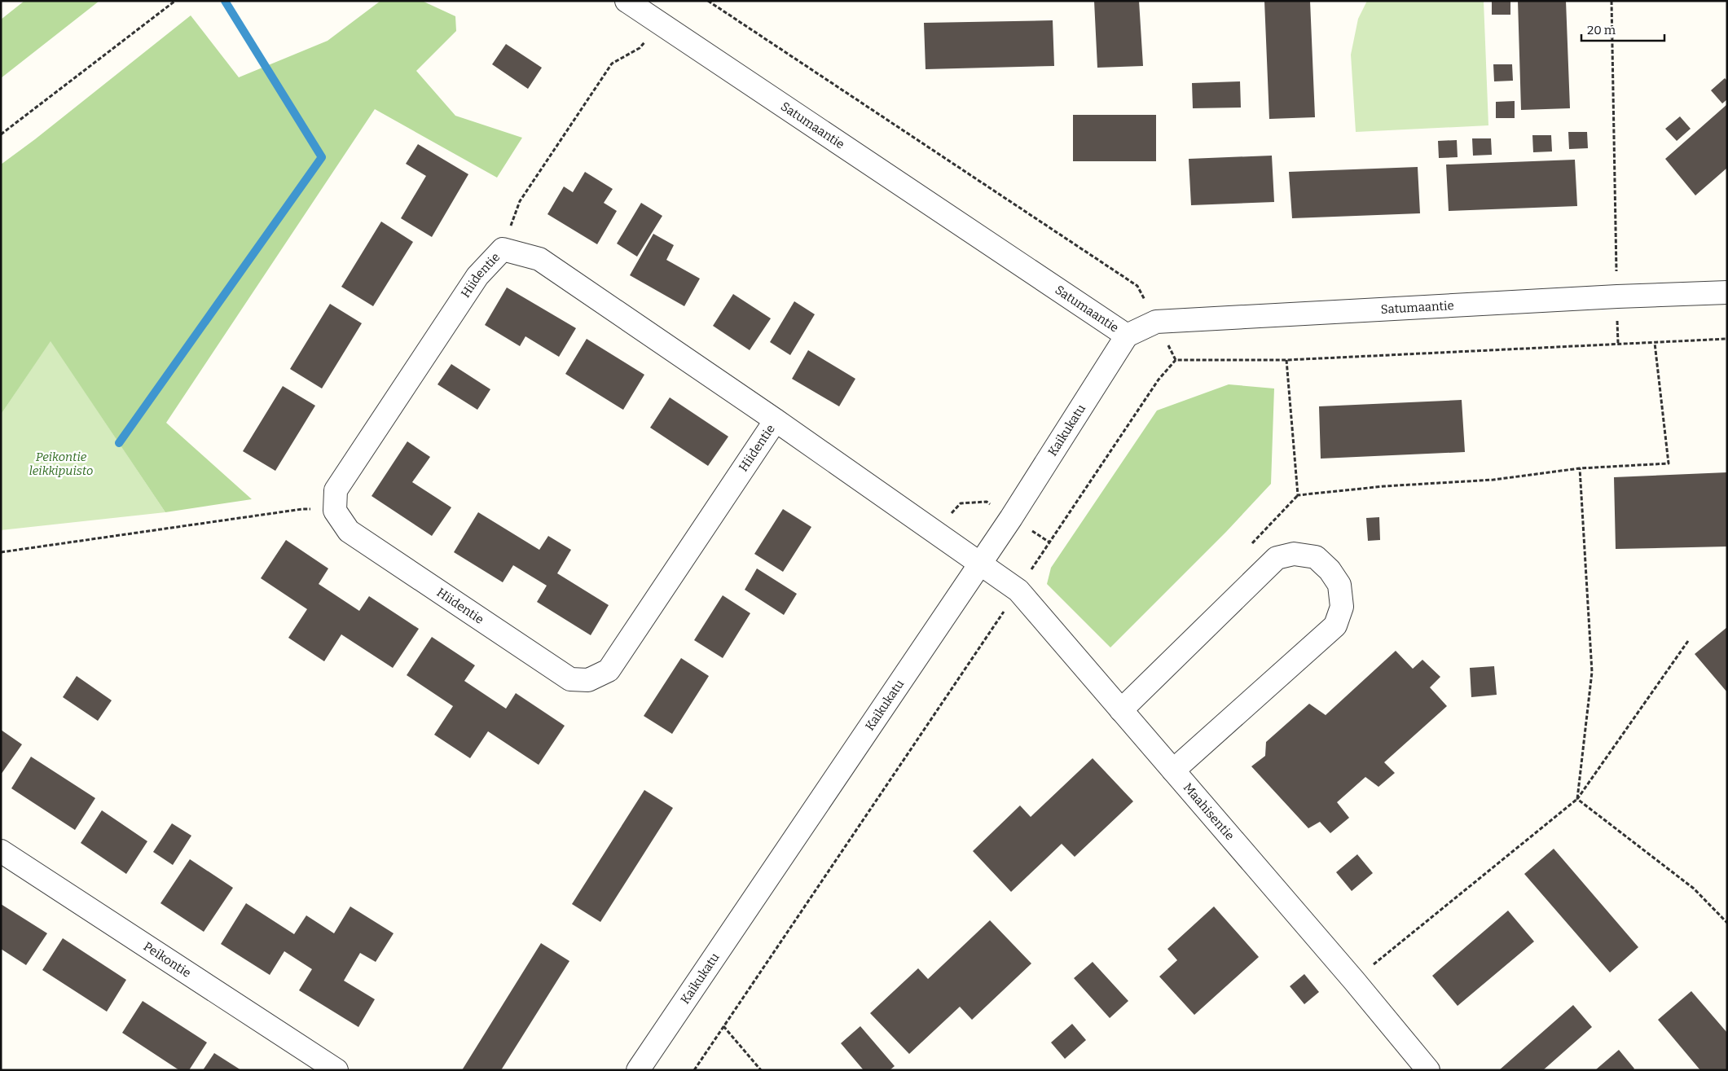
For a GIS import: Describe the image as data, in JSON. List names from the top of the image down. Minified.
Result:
{"streets":{"street":["Satumaantie","Hiidentie","Kaikukatu","Maahisentie","Peikontie"]},"crossings":[["Satumaantie","Kaikukatu"],["Hiidentie","Maahisentie"],["Kaikukatu","Maahisentie"]],"parks":["Peikontie leikkipuisto"],"scale_bar":"20 m"}
